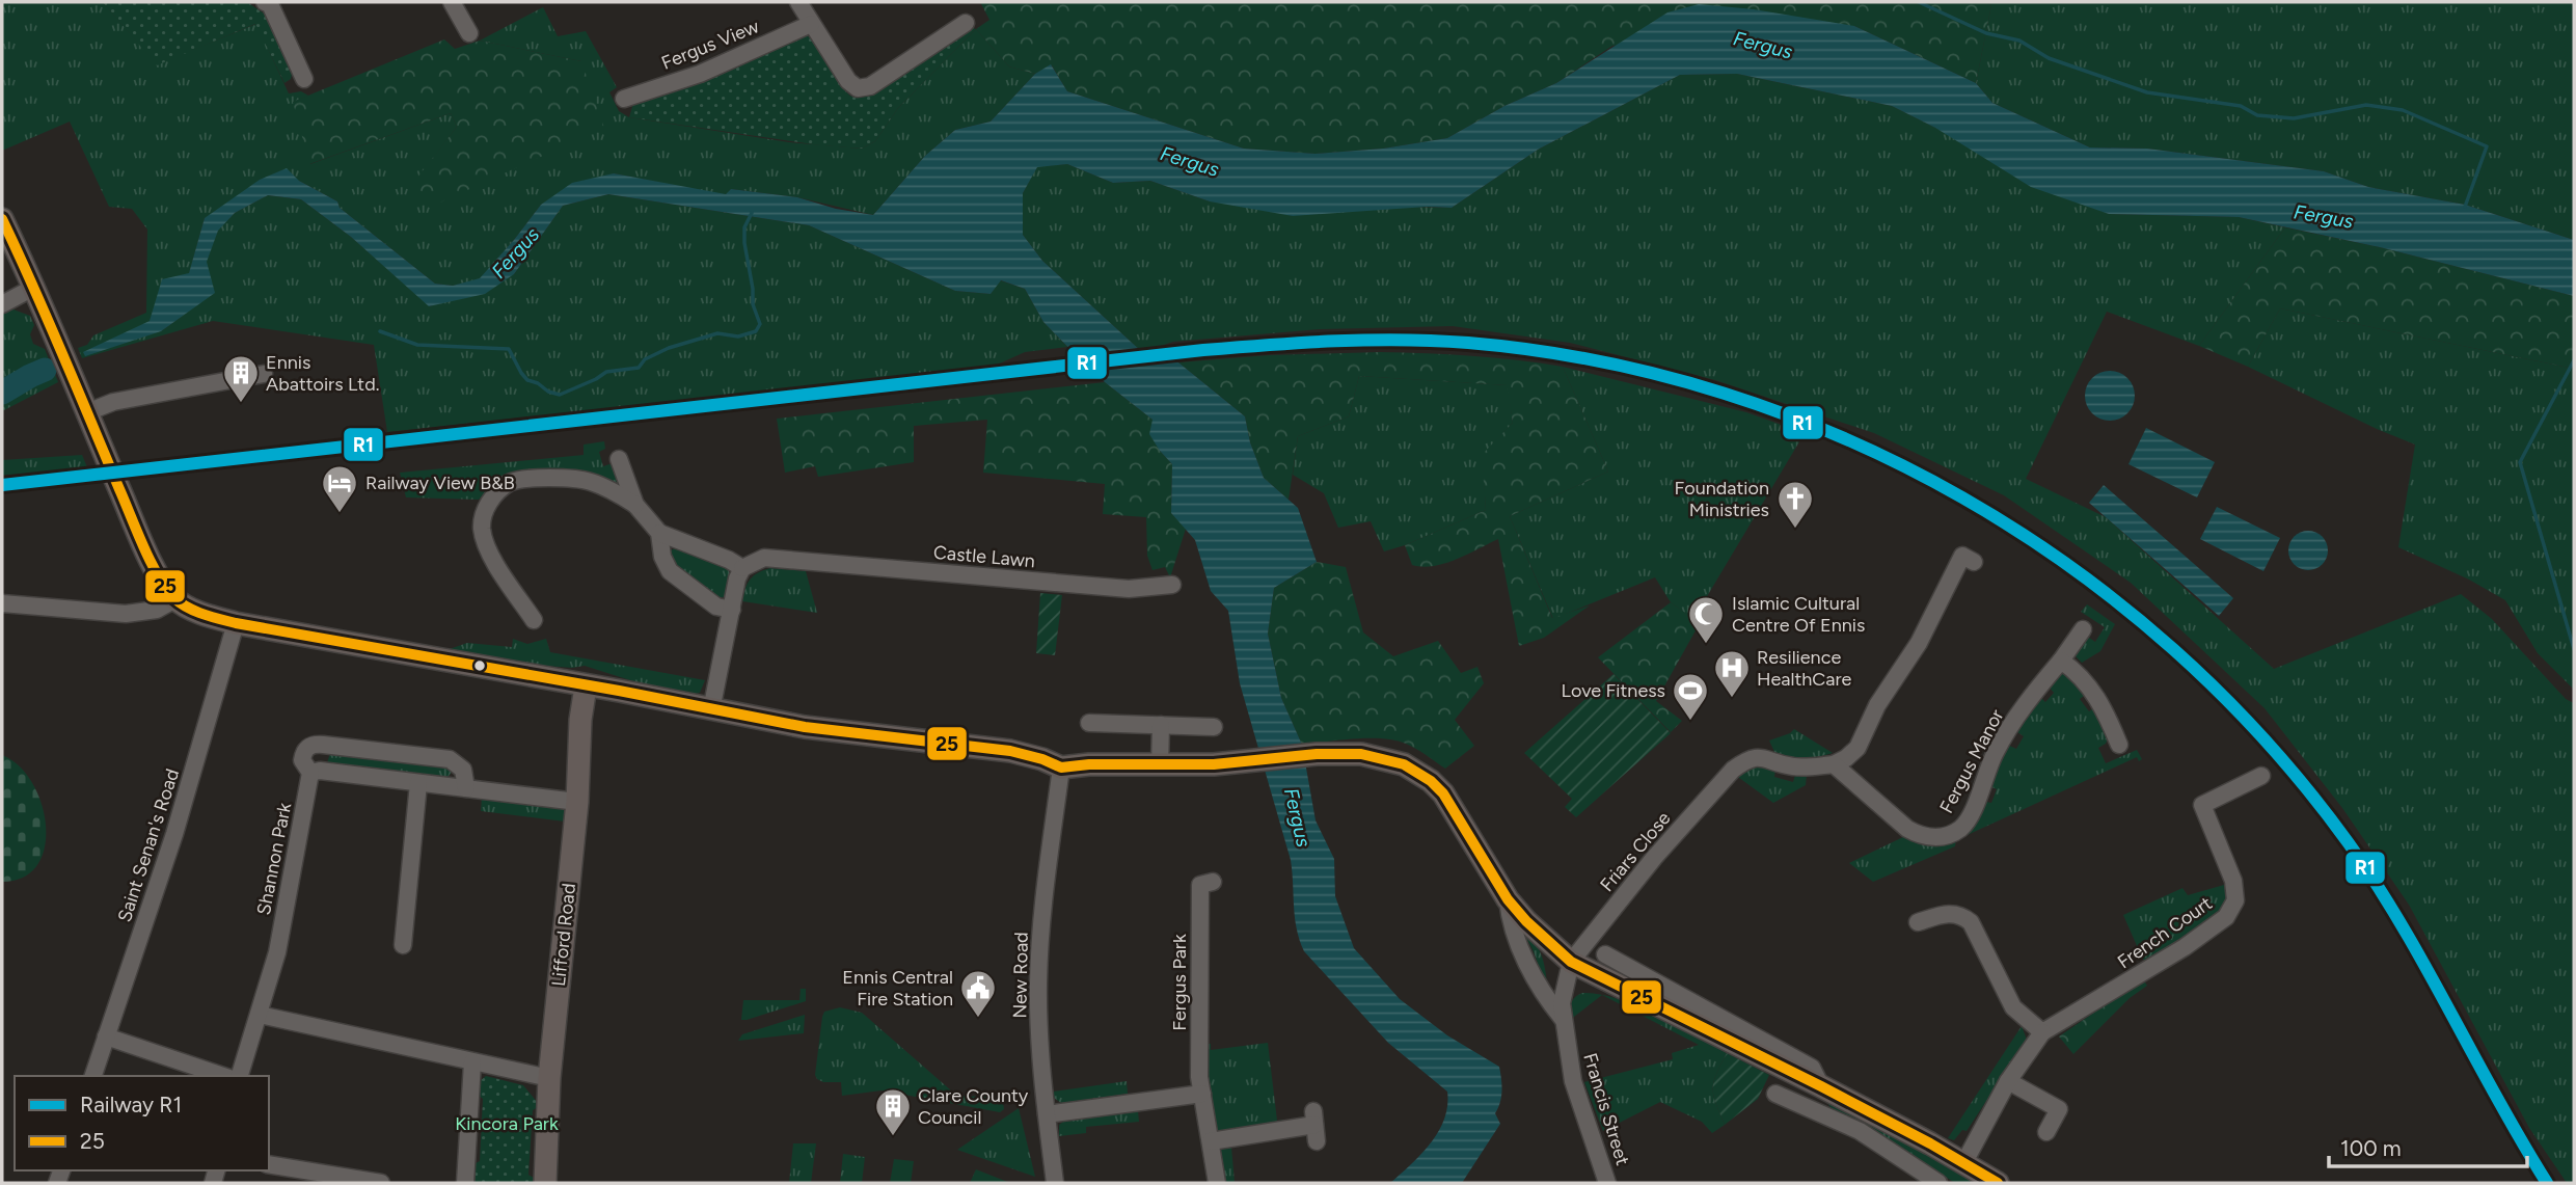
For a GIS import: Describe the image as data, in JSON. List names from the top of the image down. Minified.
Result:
{"streets":{"main road":["Lifford Road"],"street":["Fergus View","Castle Lawn","Fergus Manor","Saint Senan's Road","Friars Close","Shannon Park","French Court","New Road","Fergus Park","Francis Street"]},"crossings":[["Fergus Manor","Friars Close"],["Friars Close","Francis Street"]],"water":["Fergus"],"parks":["Kincora Park"],"places":{"building":["Ennis Abattoirs Ltd.","Clare County Council"],"hotel":["Railway View B&B"],"church":["Foundation Ministries"],"mosque":["Islamic Cultural Centre Of Ennis"],"hospital":["Resilience HealthCare"],"sports":["Love Fitness"],"public building":["Ennis Central Fire Station"]},"lines":["transit line 25","rail line R1"],"legend":["Railway R1","25"],"scale_bar":"100 m"}
